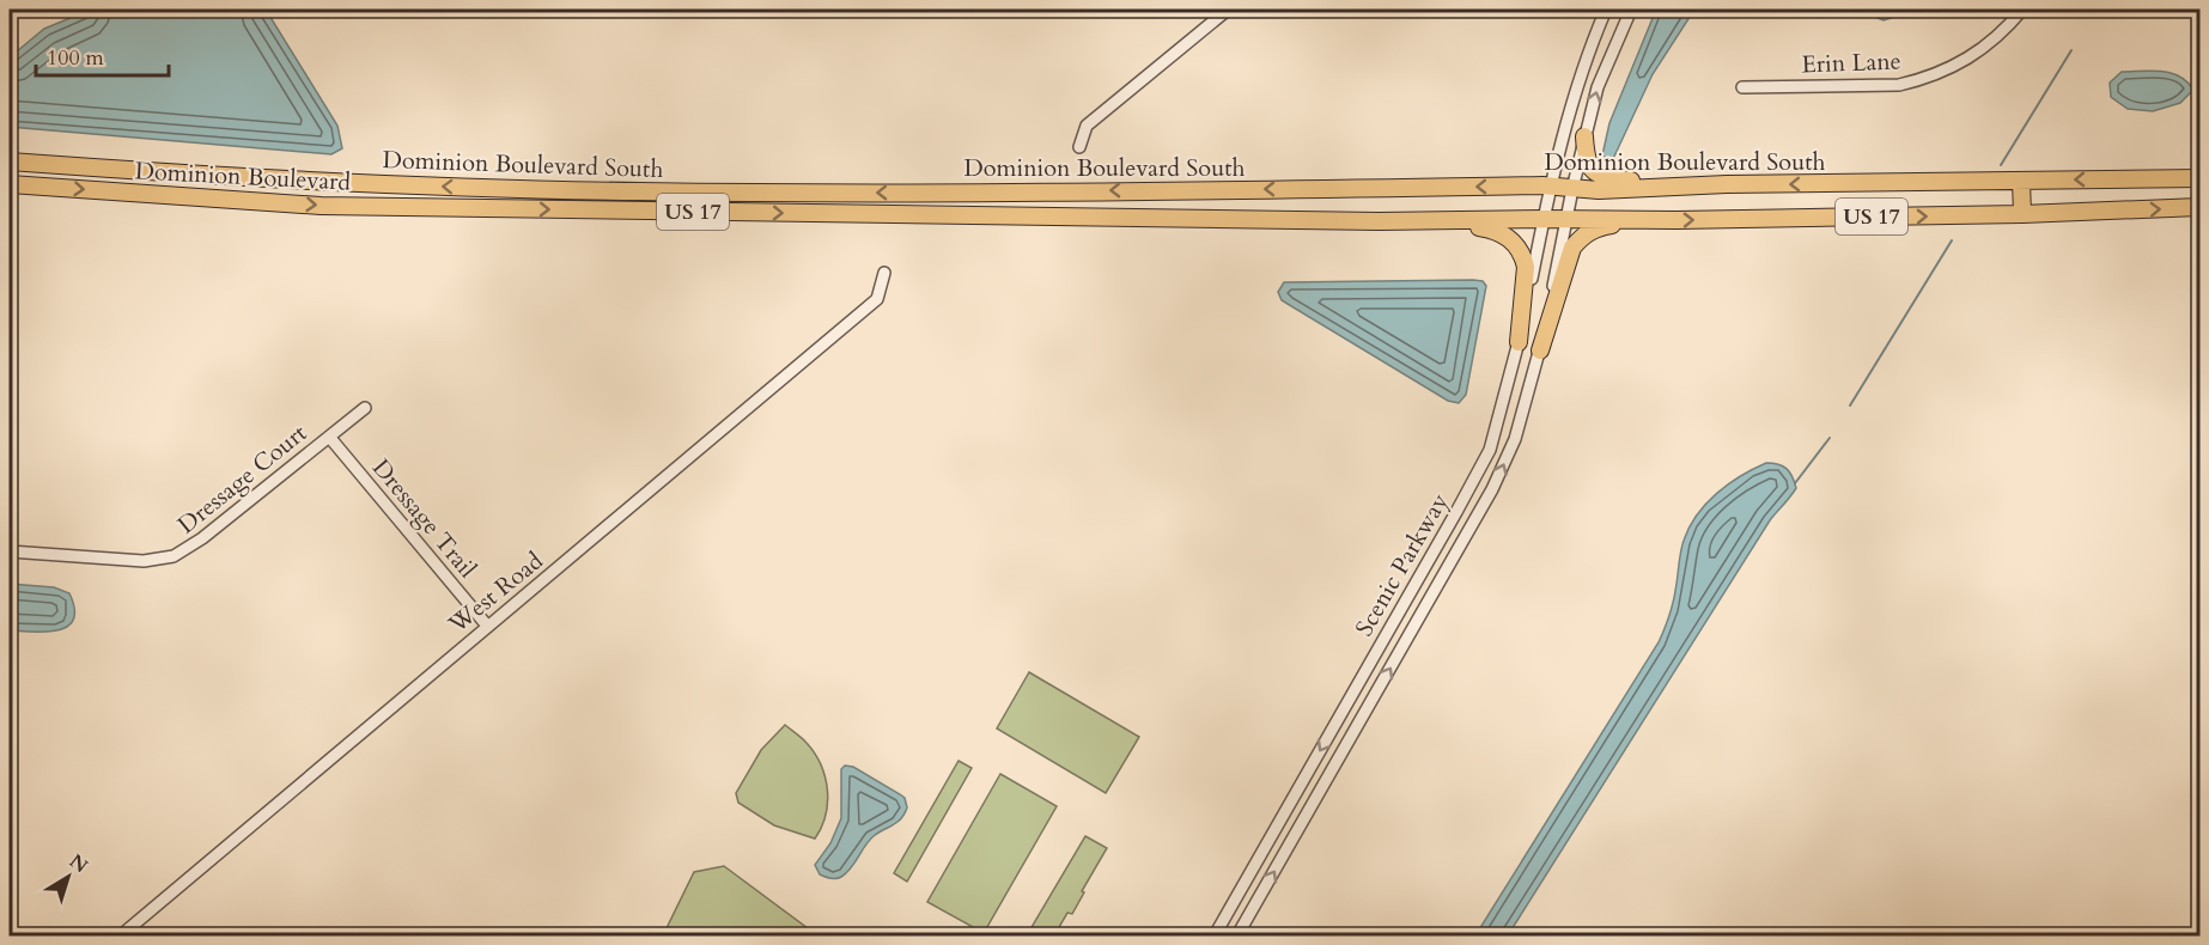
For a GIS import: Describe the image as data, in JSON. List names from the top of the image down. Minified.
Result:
{"streets":{"highway":["Dominion Boulevard South","Dominion Boulevard","US 17"],"street":["Erin Lane","Dressage Court","Dressage Trail","Scenic Parkway","West Road"]},"crossings":[["Dominion Boulevard South","Scenic Parkway"],["Dominion Boulevard","US 17"],["US 17","Scenic Parkway"],["Dressage Court","Dressage Trail"],["Dressage Trail","West Road"]],"one_way":["Dominion Boulevard"],"scale_bar":"100 m","north":"top right"}
